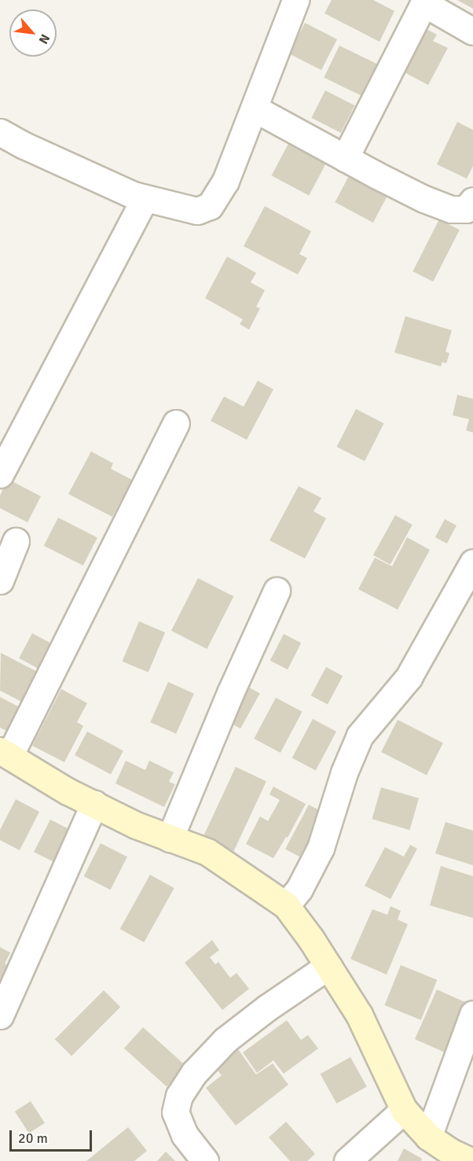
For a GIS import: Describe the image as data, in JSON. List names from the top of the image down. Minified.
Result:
{"scale_bar":"20 m","north":"bottom right"}
